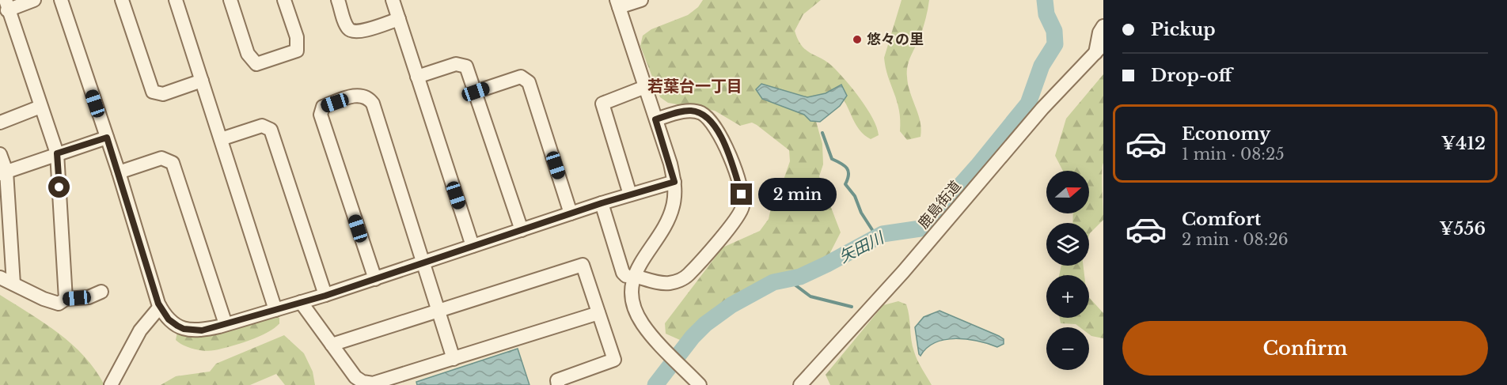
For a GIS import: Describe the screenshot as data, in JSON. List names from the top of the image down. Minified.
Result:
{"streets":{"street":["鹿島街道"]},"districts":["若葉台一丁目"],"water":["矢田川"],"places":["悠々の里"],"north":"right","page":{"banner":["Pickup","Drop-off"],"list":[{"name":"Economy","note":"1 min · 08:25","value":"¥412"},{"name":"Comfort","note":"2 min · 08:26","value":"¥556"}],"map_buttons":["+","−"],"bubble":"2 min","buttons":"Confirm"}}
